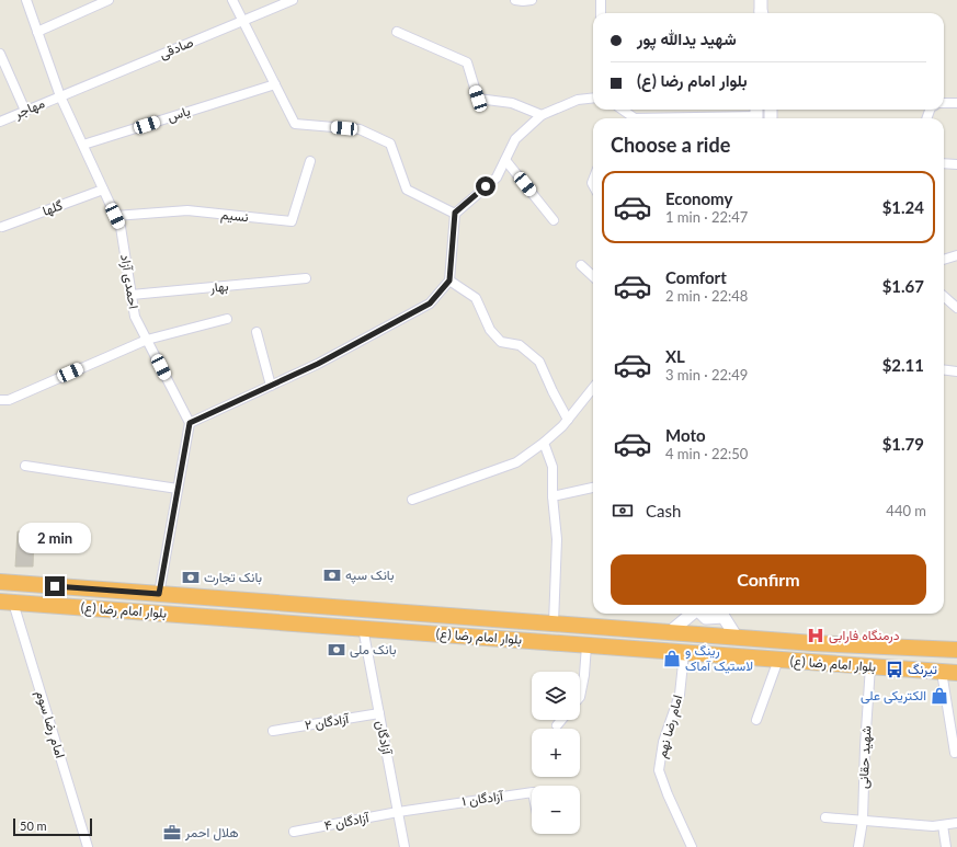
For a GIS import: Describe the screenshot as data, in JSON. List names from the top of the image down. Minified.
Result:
{"streets":{"highway":["بلوار امام رضا (ع)"],"street":["صادقی","مهاجر","یاس","گلها","نسیم","احمدی آزاد","بهار","آزادگان ۲","امام رضا سوم","امام رضا نهم","آزادگان","شهید حقانی","آزادگان ۱","آزادگان ۴"]},"crossings":[["صادقی","مهاجر"],["صادقی","احمدی آزاد"],["مهاجر","احمدی آزاد"],["یاس","احمدی آزاد"],["گلها","احمدی آزاد"],["نسیم","احمدی آزاد"],["احمدی آزاد","بهار"],["بلوار امام رضا (ع)","امام رضا سوم"],["بلوار امام رضا (ع)","امام رضا نهم"],["بلوار امام رضا (ع)","آزادگان"],["بلوار امام رضا (ع)","شهید حقانی"],["آزادگان ۲","آزادگان"],["آزادگان","آزادگان ۱"],["آزادگان","آزادگان ۴"],["آزادگان ۱","آزادگان ۴"]],"places":{"bank":["بانک سپه","بانک تجارت","بانک ملی"],"hospital":["درمنگاه فارابی"],"shop":["رینگ و لاستیک آماک","الکتریکی علی"],"bus stop":["تیرنگ"],"office":["هلال احمر"]},"scale_bar":"50 m","page":{"banner":["شهید یدالله پور","بلوار امام رضا (ع)"],"heading":"Choose a ride","list":[{"name":"Economy","note":"1 min · 22:47","value":"$1.24"},{"name":"Comfort","note":"2 min · 22:48","value":"$1.67"},{"name":"XL","note":"3 min · 22:49","value":"$2.11"},{"name":"Moto","note":"4 min · 22:50","value":"$1.79"}],"pay":["Cash","440 m"],"bubble":"2 min","buttons":"Confirm","map_buttons":["+","−"],"scale":"50 m"}}
